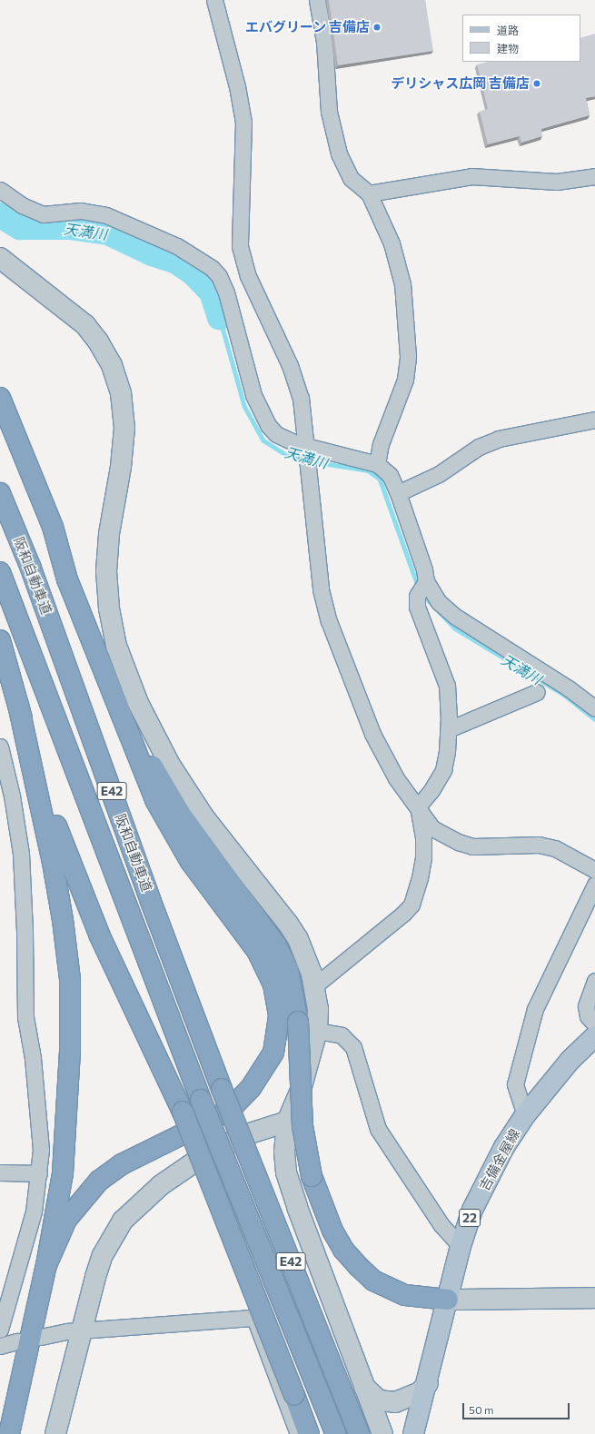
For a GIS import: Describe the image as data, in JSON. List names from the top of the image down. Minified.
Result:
{"streets":{"highway":["阪和自動車道","E42"],"main road":["吉備金屋線","22"]},"water":["天満川"],"places":["エバグリーン 吉備店","デリシャス広岡 吉備店"],"legend":["道路","建物"],"scale_bar":"50 m"}
